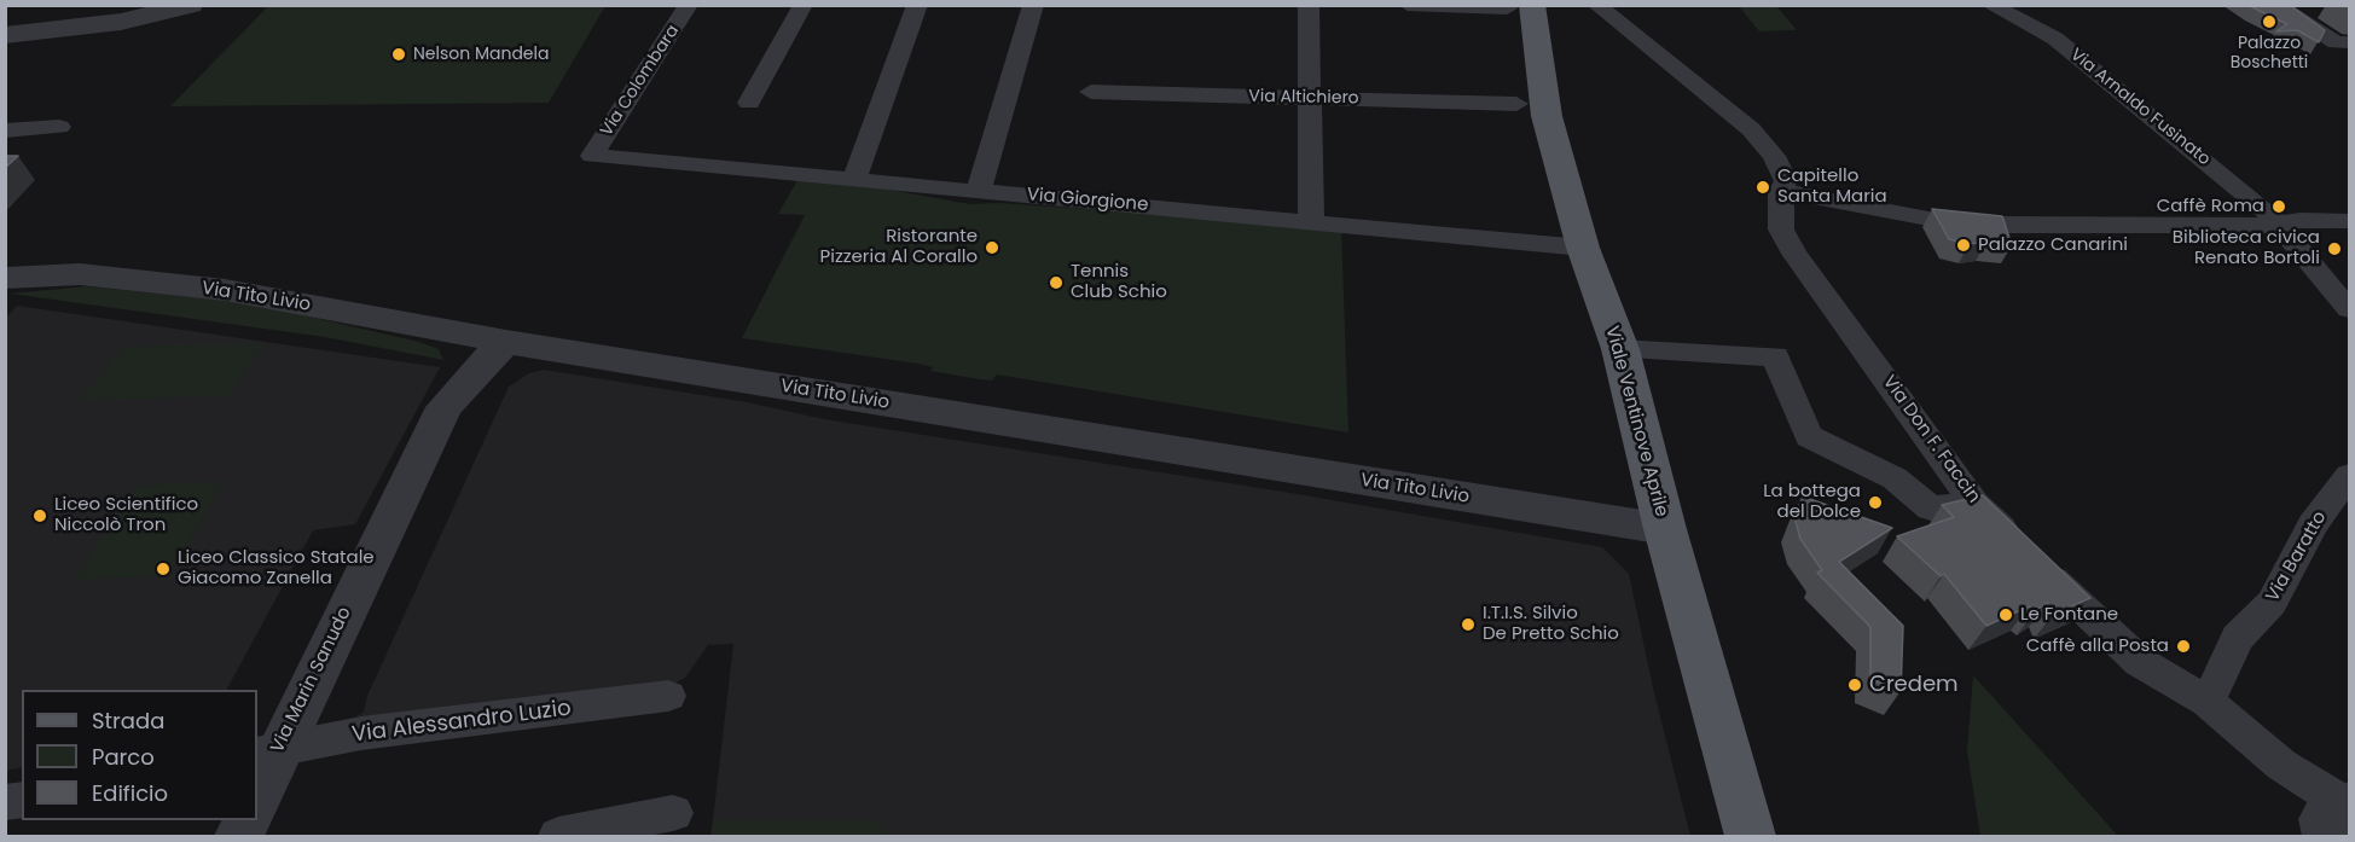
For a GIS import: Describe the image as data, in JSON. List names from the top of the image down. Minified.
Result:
{"streets":{"main road":["Viale Ventinove Aprile"],"street":["Via Colombara","Via Altichiero","Via Arnaldo Fusinato","Via Giorgione","Via Tito Livio","Via Don F. Faccin","Via Baratto","Via Marin Sanudo","Via Alessandro Luzio"]},"crossings":[["Via Colombara","Via Giorgione"],["Via Giorgione","Viale Ventinove Aprile"],["Via Tito Livio","Viale Ventinove Aprile"],["Via Tito Livio","Via Marin Sanudo"],["Viale Ventinove Aprile","Via Don F. Faccin"],["Via Don F. Faccin","Via Baratto"],["Via Marin Sanudo","Via Alessandro Luzio"]],"places":["Palazzo Boschetti","Nelson Mandela","Capitello Santa Maria","Caffè Roma","Palazzo Canarini","Ristorante Pizzeria Al Corallo","Biblioteca civica Renato Bortoli","Tennis Club Schio","La bottega del Dolce","Liceo Scientifico Niccolò Tron","Liceo Classico Statale Giacomo Zanella","Le Fontane","I.T.I.S. Silvio De Pretto Schio","Caffè alla Posta","Credem"],"legend":["Strada","Parco","Edificio"]}
